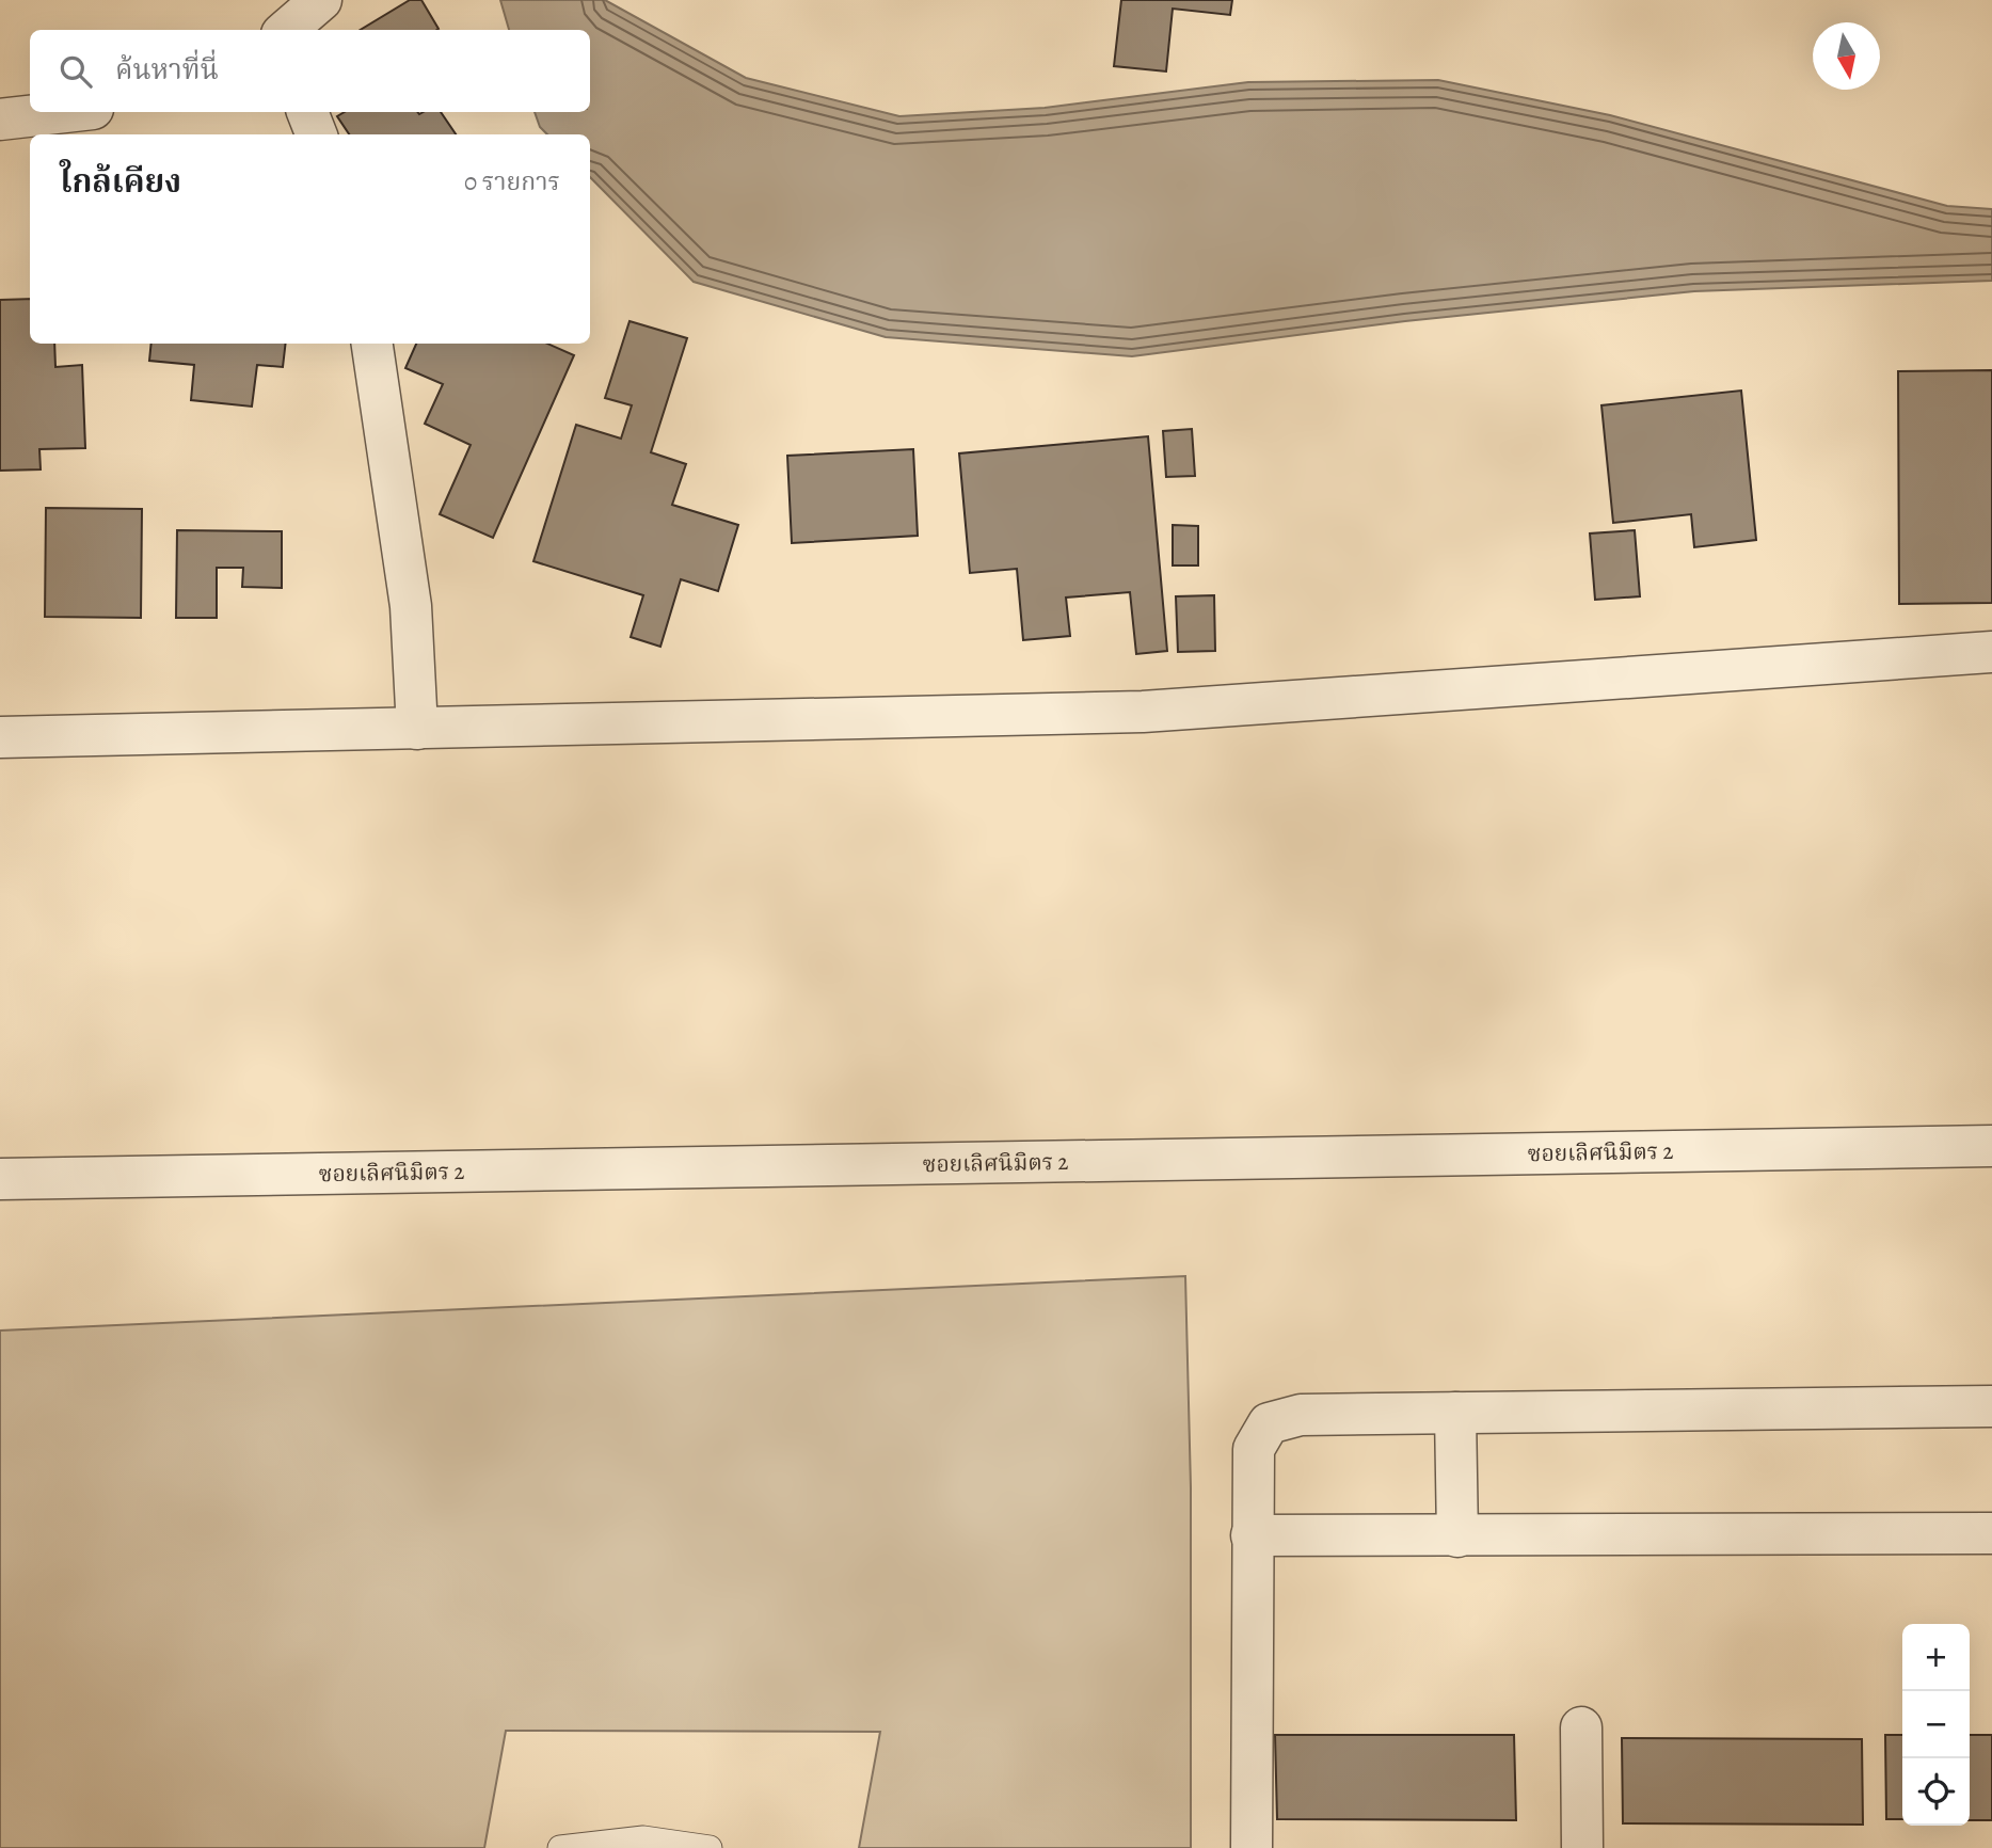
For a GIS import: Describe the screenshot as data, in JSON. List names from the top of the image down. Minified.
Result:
{"streets":{"street":["ซอยเลิศนิมิตร 2"]},"north":"bottom","page":{"search":"ค้นหาที่นี่","heading":["ใกล้เคียง","0 รายการ"],"map_buttons":["+","−"]}}
